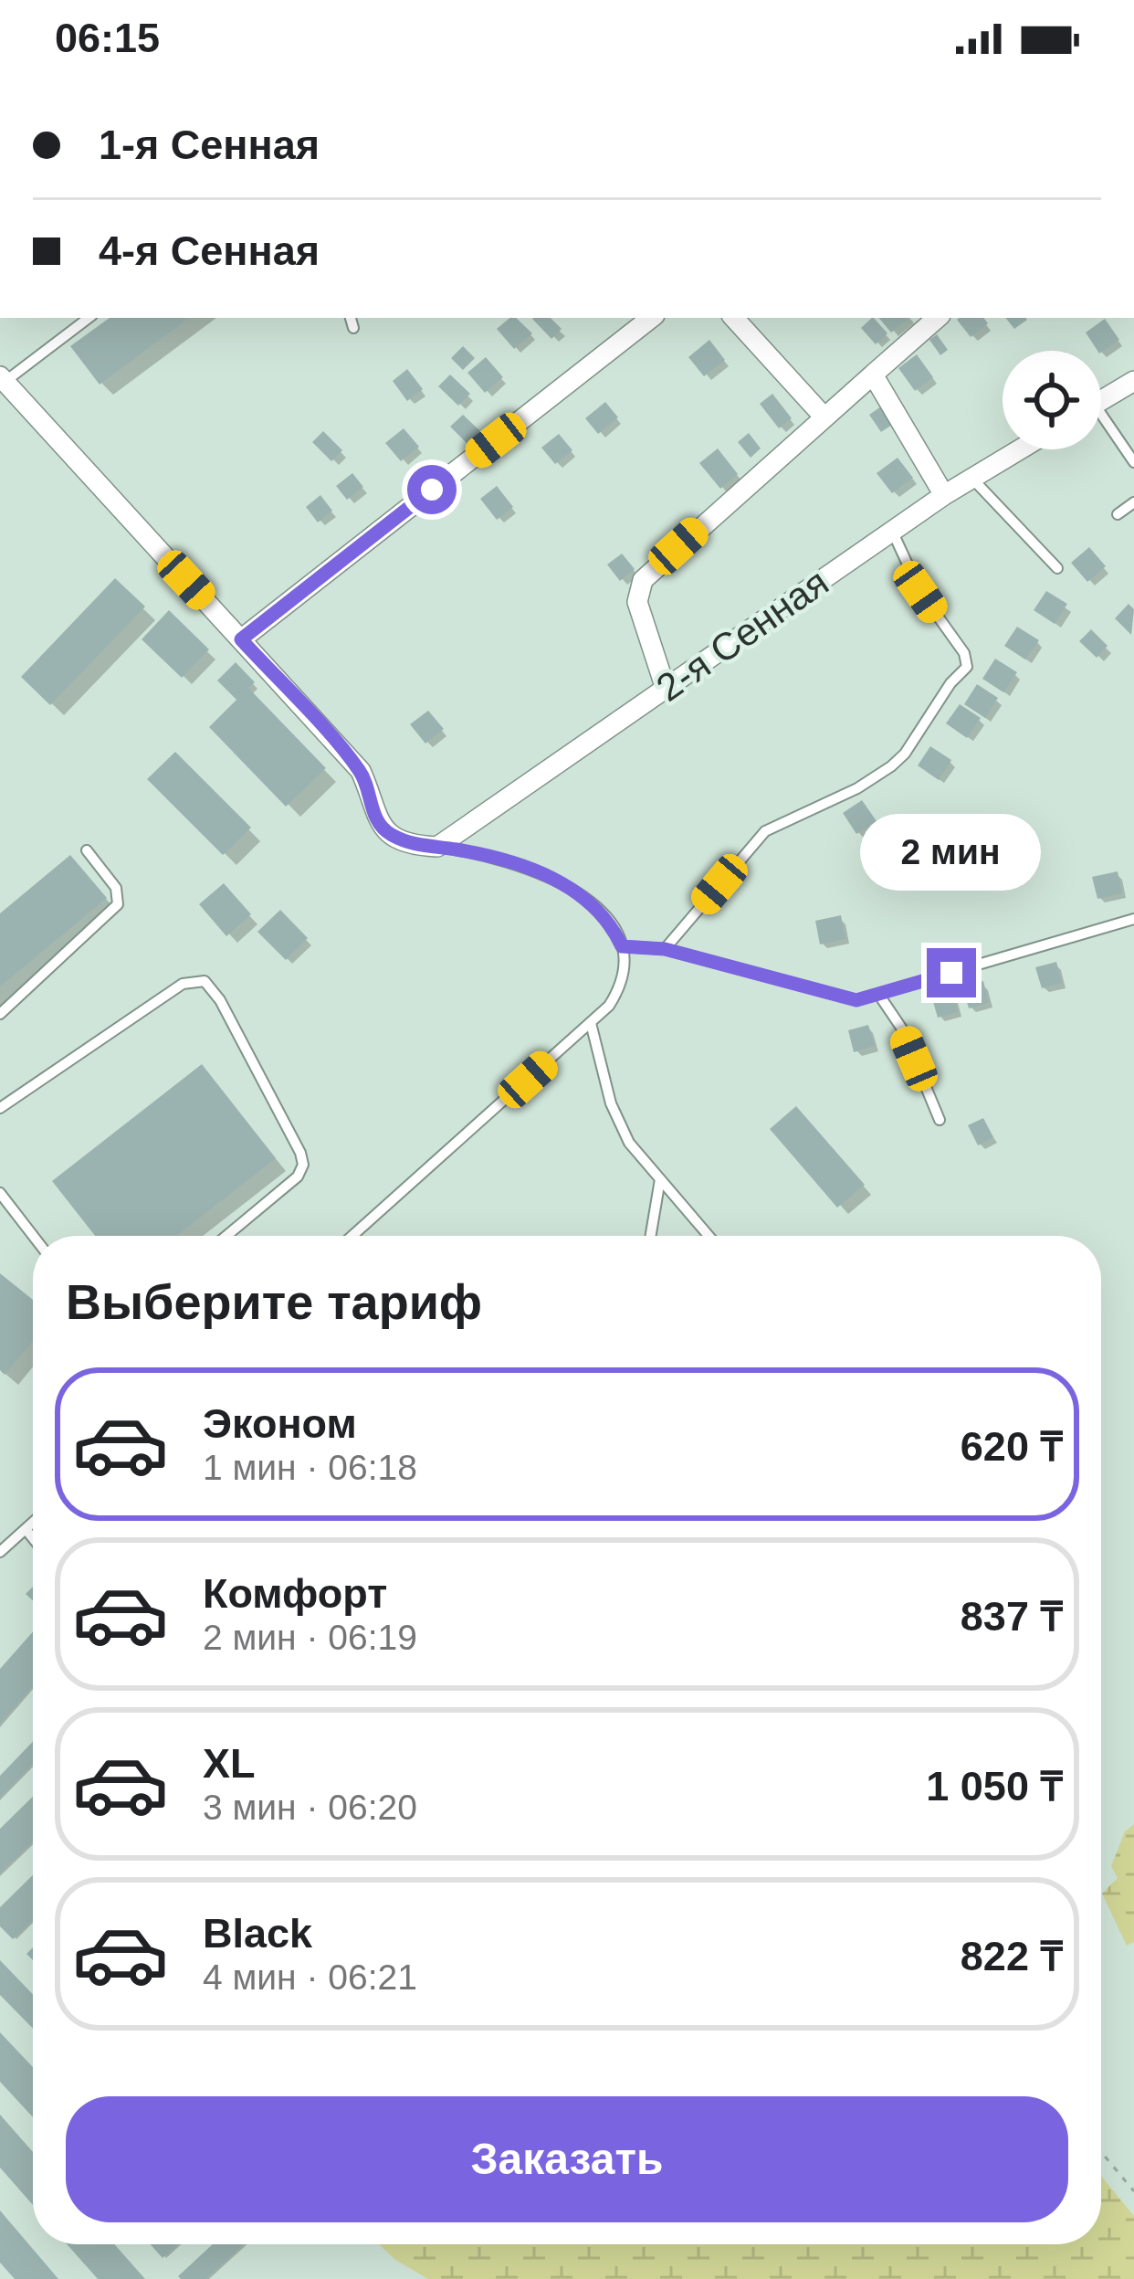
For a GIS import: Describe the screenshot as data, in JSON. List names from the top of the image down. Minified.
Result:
{"streets":{"street":["2-я Сенная"]},"page":{"status":"06:15","banner":["1-я Сенная","4-я Сенная"],"bubble":"2 мин","heading":"Выберите тариф","list":[{"name":"Эконом","note":"1 мин · 06:18","value":"620 ₸"},{"name":"Комфорт","note":"2 мин · 06:19","value":"837 ₸"},{"name":"XL","note":"3 мин · 06:20","value":"1 050 ₸"},{"name":"Black","note":"4 мин · 06:21","value":"822 ₸"}],"buttons":"Заказать"}}
